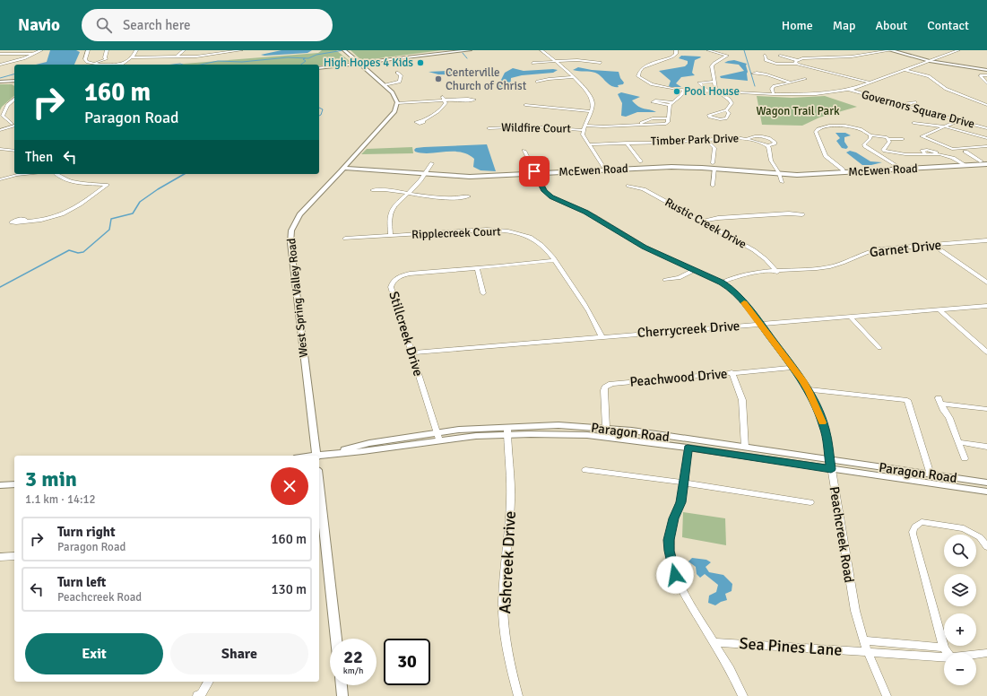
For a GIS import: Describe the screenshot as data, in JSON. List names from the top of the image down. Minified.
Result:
{"streets":{"street":["Governors Square Drive","Wildfire Court","Timber Park Drive","McEwen Road","Rustic Creek Drive","Ripplecreek Court","Garnet Drive","West Spring Valley Road","Cherrycreek Drive","Stillcreek Drive","Peachwood Drive","Paragon Road","Peachcreek Road","Ashcreek Drive","Sea Pines Lane"]},"crossings":[["McEwen Road","West Spring Valley Road"],["McEwen Road","Peachcreek Road"],["Rustic Creek Drive","Garnet Drive"],["Ripplecreek Court","Cherrycreek Drive"],["Ripplecreek Court","Stillcreek Drive"],["Garnet Drive","Peachcreek Road"],["Cherrycreek Drive","Stillcreek Drive"],["Cherrycreek Drive","Peachcreek Road"],["Stillcreek Drive","Paragon Road"],["Peachwood Drive","Paragon Road"],["Peachwood Drive","Peachcreek Road"],["Paragon Road","Peachcreek Road"],["Paragon Road","Ashcreek Drive"],["Peachcreek Road","Sea Pines Lane"]],"parks":["Wagon Trail Park"],"places":["High Hopes 4 Kids","Centerville Church of Christ","Pool House"],"page":{"header":"Navio","search":"Search here","nav":["Home","Map","About","Contact"],"turn":["160 m","Paragon Road"],"then":"Then","heading":["3 min","1.1 km · 14:12"],"list":[{"name":"Turn right","note":"Paragon Road","value":"160 m"},{"name":"Turn left","note":"Peachcreek Road","value":"130 m"}],"map_buttons":["+","−"],"buttons":["Exit","Share"],"speed":"22 km/h","limit":"30"}}
